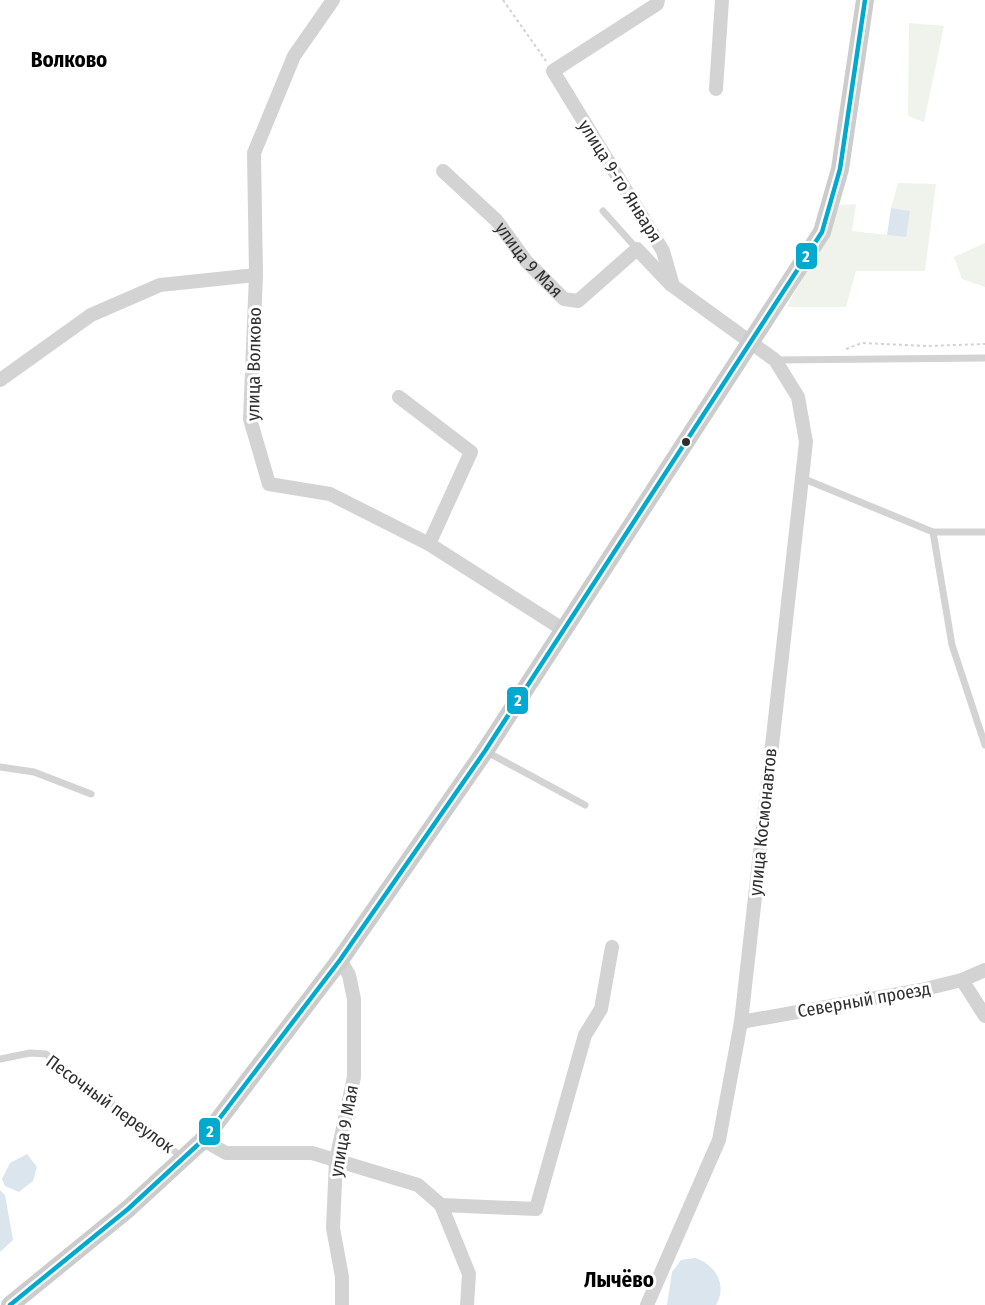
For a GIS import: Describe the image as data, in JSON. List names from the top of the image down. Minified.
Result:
{"streets":{"street":["улица 9-го Января","улица 9 Мая","улица Волково","улица Космонавтов","Северный проезд"],"lane":["Песочный переулок"]},"crossings":[["улица Космонавтов","Северный проезд"]],"districts":["Волково","Лычёво"],"lines":["transit line 2"]}
